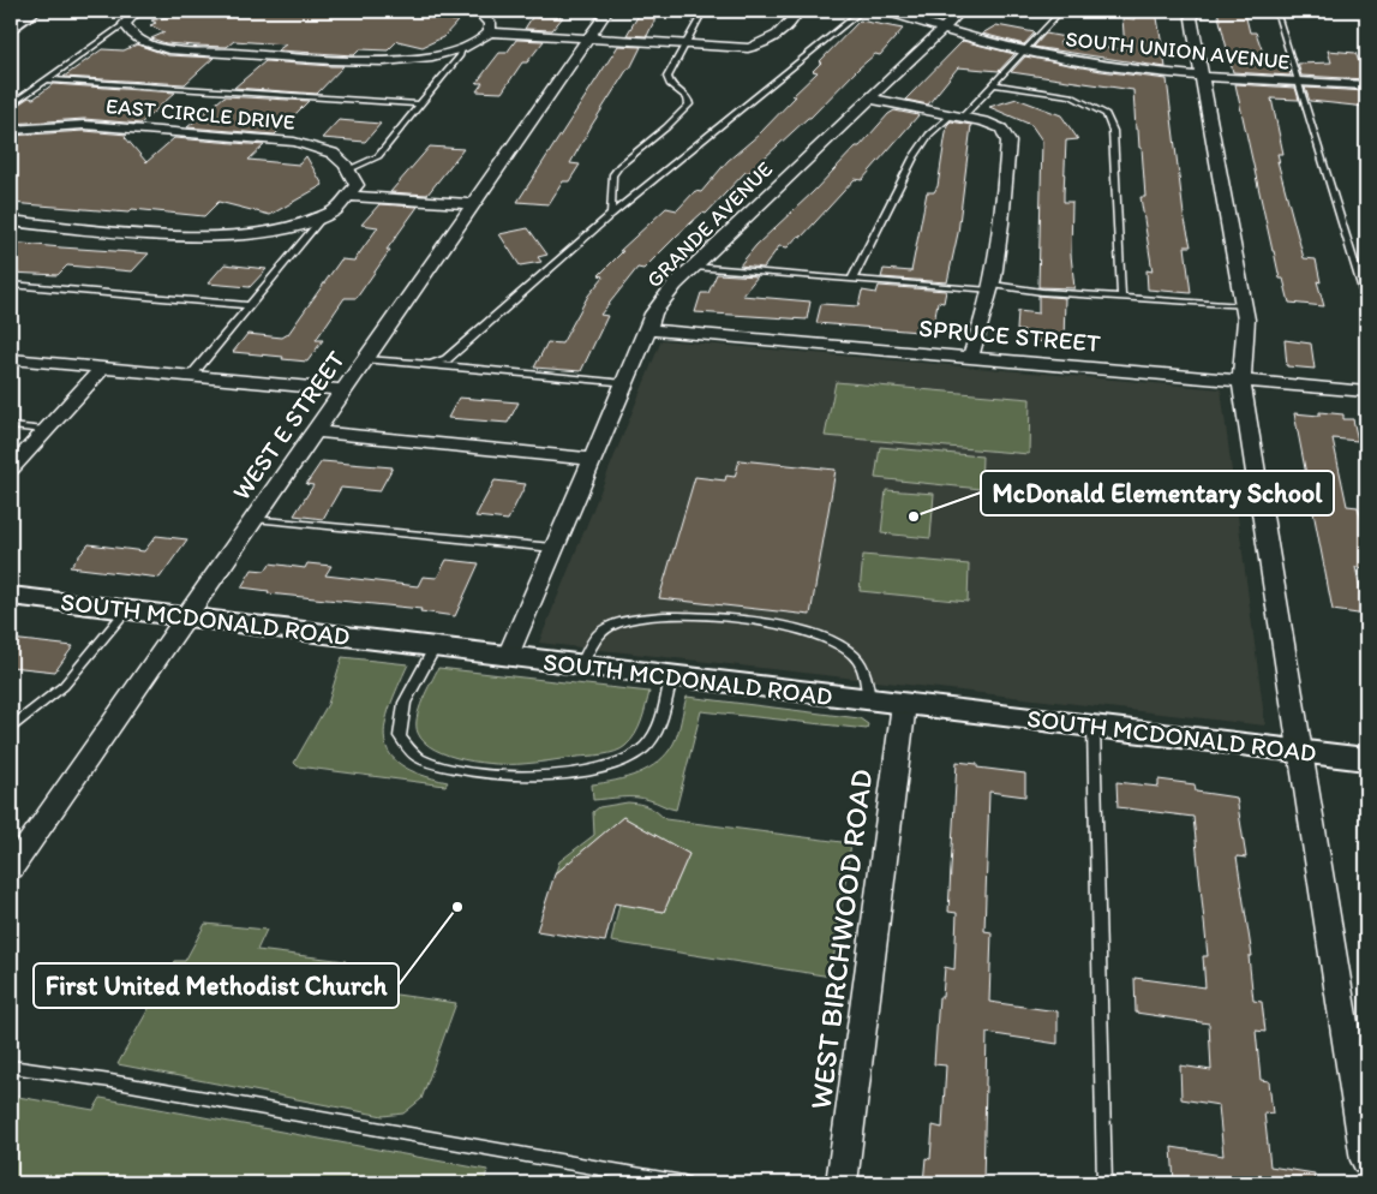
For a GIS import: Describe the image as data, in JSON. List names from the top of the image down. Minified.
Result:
{"streets":{"street":["SOUTH UNION AVENUE","EAST CIRCLE DRIVE","GRANDE AVENUE","SPRUCE STREET","WEST E STREET","SOUTH MCDONALD ROAD","WEST BIRCHWOOD ROAD"]},"crossings":[["SOUTH UNION AVENUE","GRANDE AVENUE"],["GRANDE AVENUE","SPRUCE STREET"],["GRANDE AVENUE","SOUTH MCDONALD ROAD"],["WEST E STREET","SOUTH MCDONALD ROAD"],["SOUTH MCDONALD ROAD","WEST BIRCHWOOD ROAD"]],"places":["McDonald Elementary School","First United Methodist Church"]}
